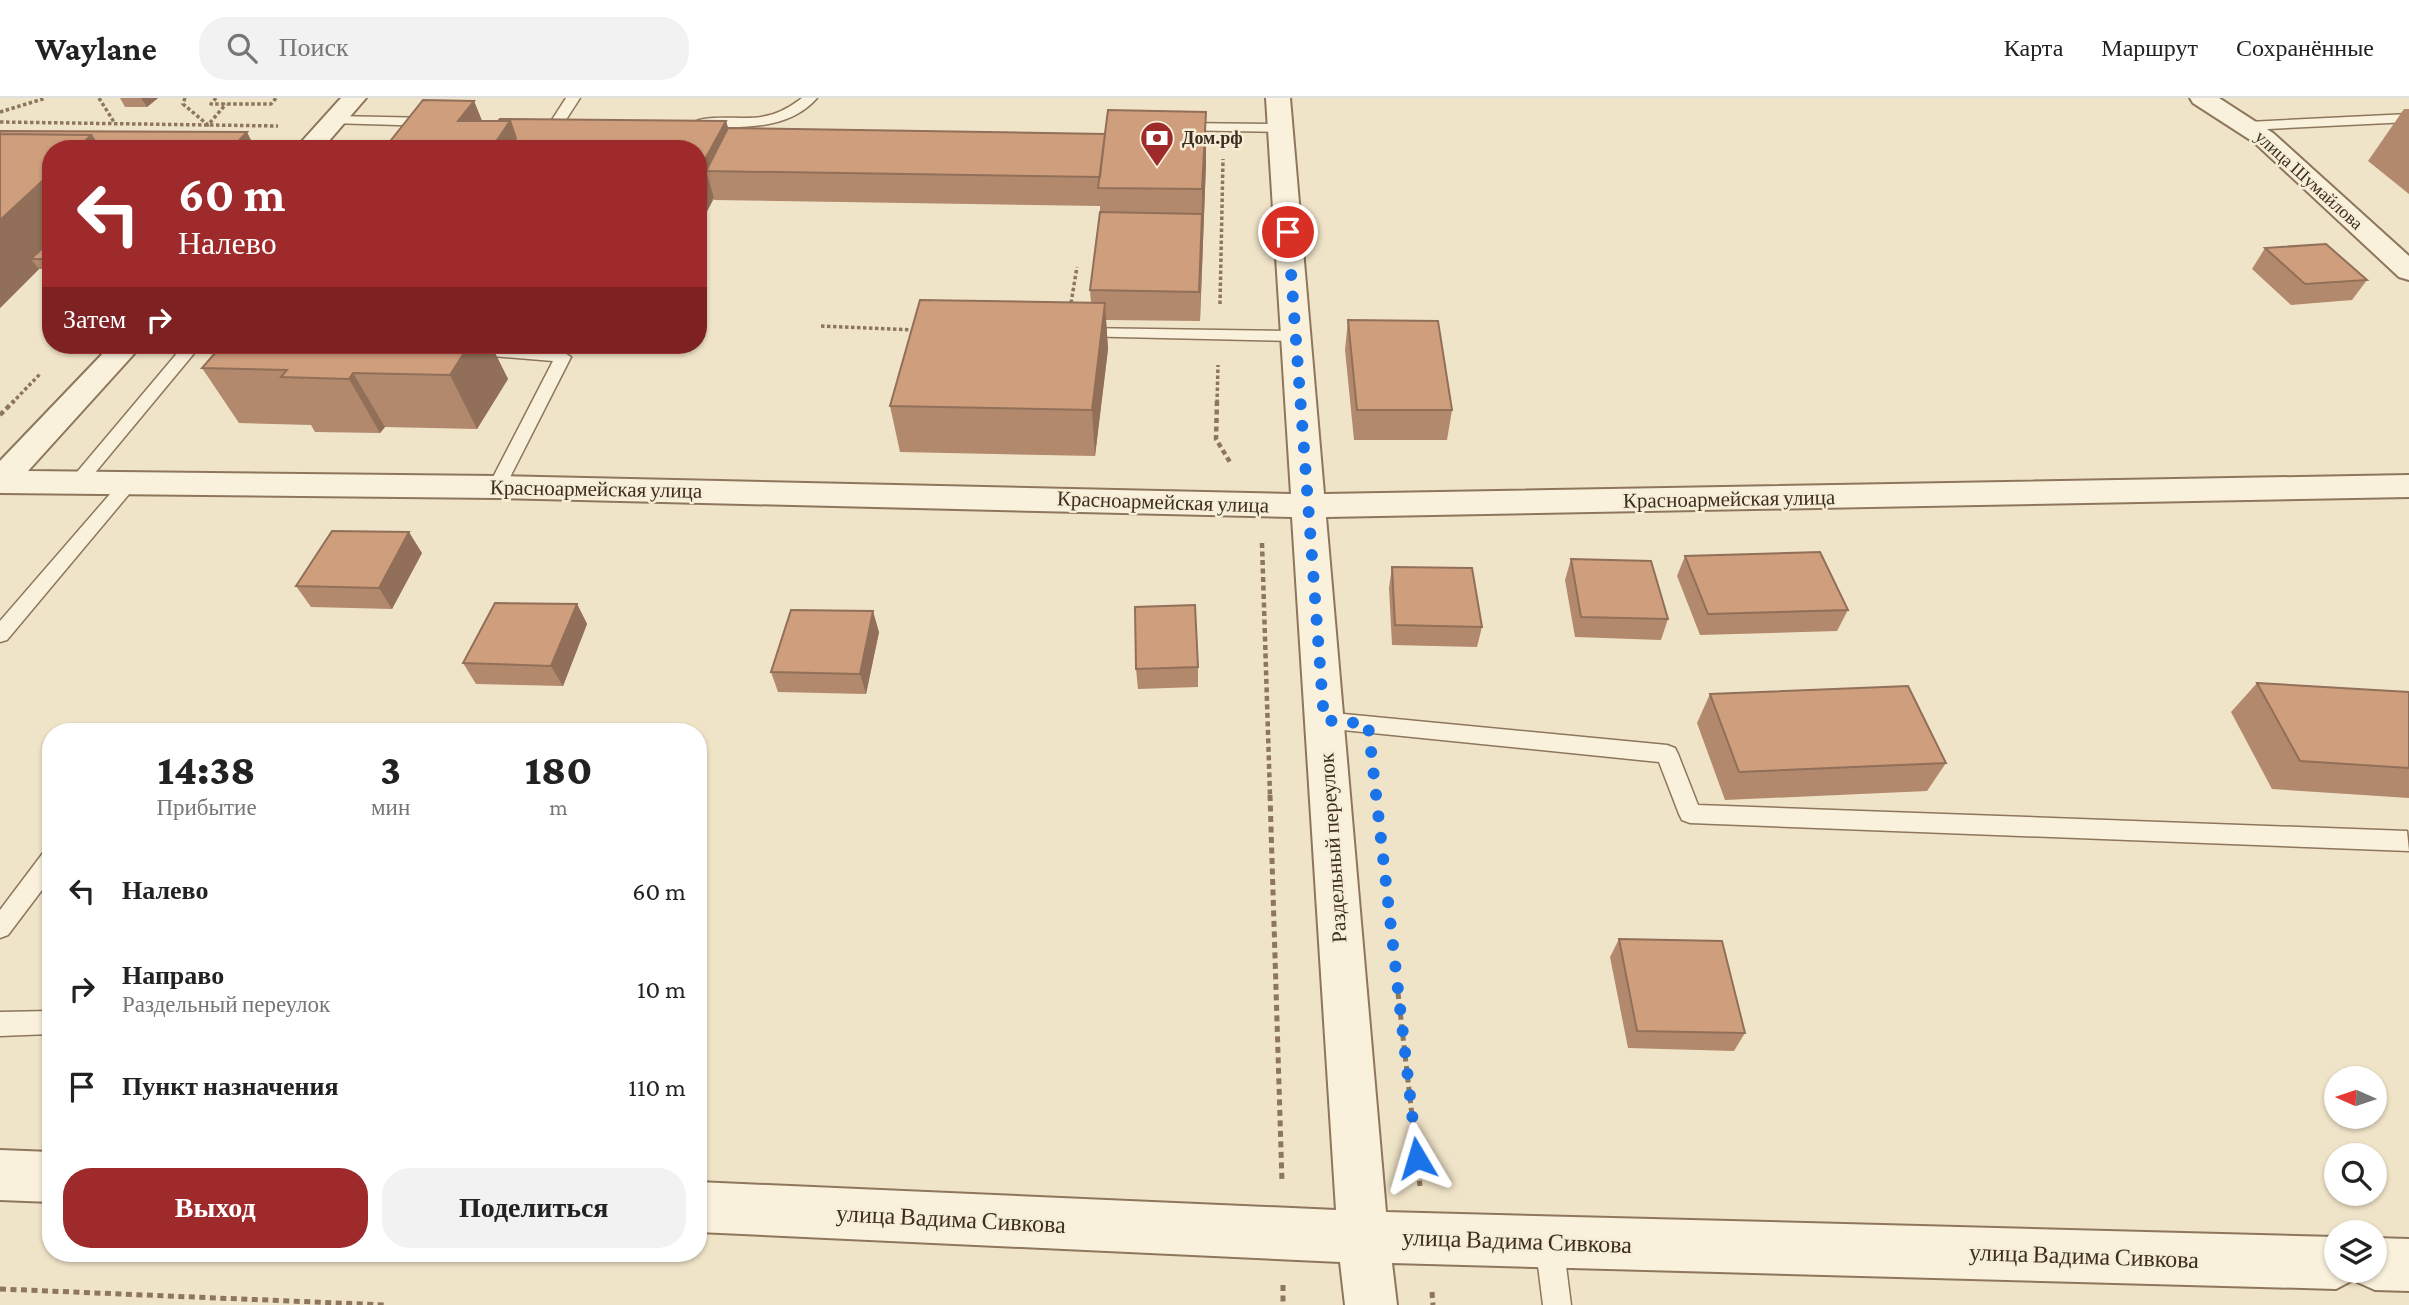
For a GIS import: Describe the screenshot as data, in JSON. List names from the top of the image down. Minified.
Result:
{"streets":{"street":["улица Шумайлова","Красноармейская улица","Раздельный переулок","улица Вадима Сивкова"]},"crossings":[["Красноармейская улица","Раздельный переулок"],["Раздельный переулок","улица Вадима Сивкова"]],"places":{"bank":["Дом.рф"]},"north":"left","page":{"header":"Waylane","search":"Поиск","nav":["Карта","Маршрут","Сохранённые"],"turn":["60 m","Налево"],"then":"Затем","eta":["14:38","Прибытие","3","мин","180","m"],"list":[{"name":"Налево","value":"60 m"},{"name":"Направо","note":"Раздельный переулок","value":"10 m"},{"name":"Пункт назначения","value":"110 m"}],"buttons":["Выход","Поделиться"]}}
